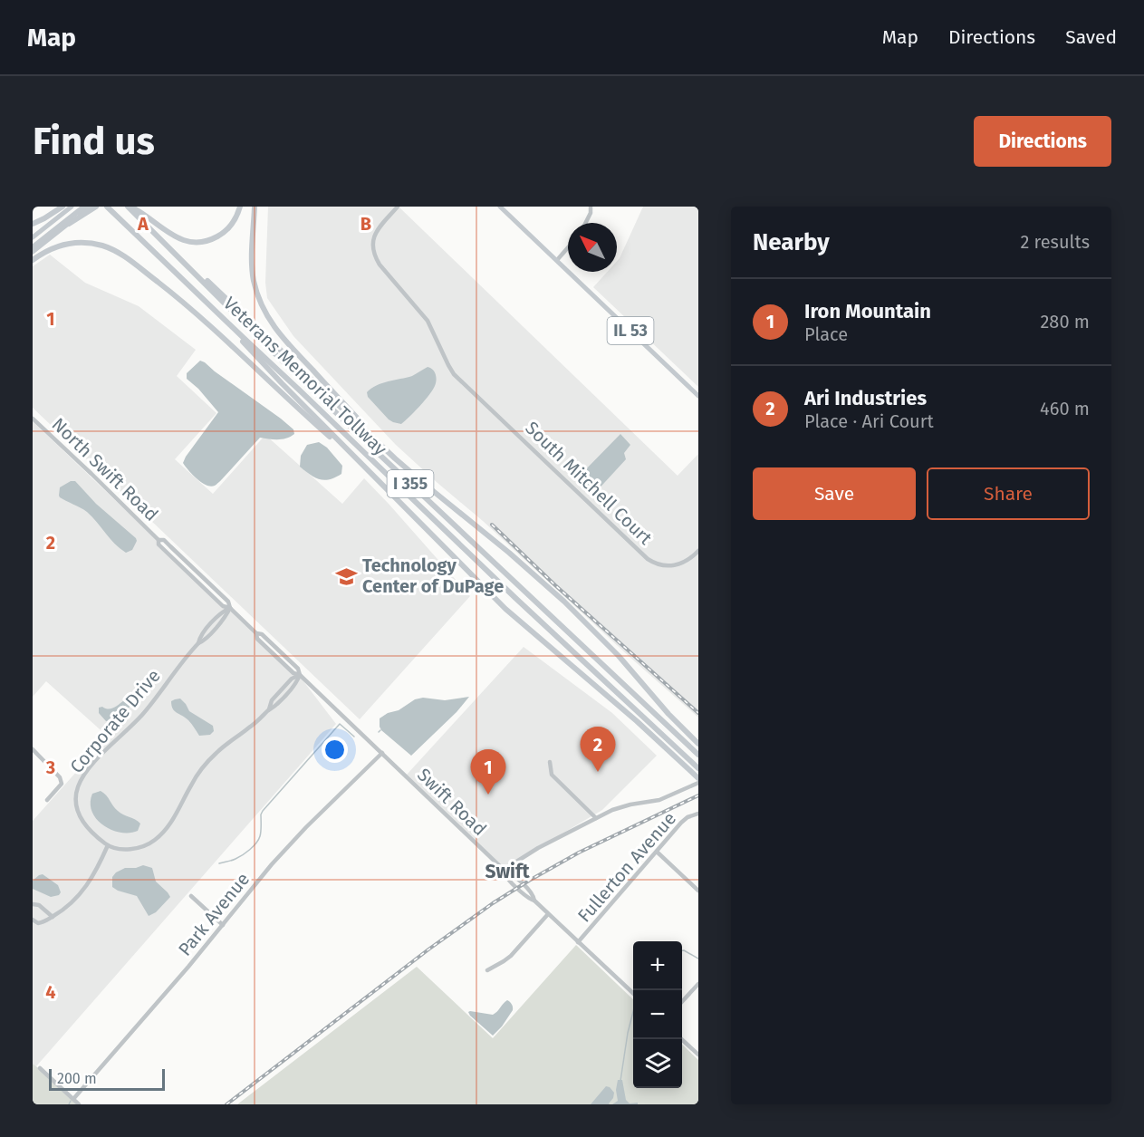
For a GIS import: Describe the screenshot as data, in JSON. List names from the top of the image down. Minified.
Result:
{"streets":{"highway":["Veterans Memorial Tollway","I 355"],"main road":["IL 53"],"street":["North Swift Road","South Mitchell Court","Corporate Drive","Swift Road","Fullerton Avenue","Park Avenue"]},"crossings":[["North Swift Road","Corporate Drive"],["North Swift Road","Swift Road"],["Swift Road","Fullerton Avenue"],["Swift Road","Park Avenue"]],"districts":["Swift"],"places":{"school or university":["Technology Center of DuPage"]},"scale_bar":"200 m","north":"top left","page":{"header":"Map","nav":["Map","Directions","Saved"],"buttons":["Directions",["Save","Share"]],"title":"Find us","heading":["Nearby","2 results"],"list":[{"mark":"1","name":"Iron Mountain","note":"Place","value":"280 m"},{"mark":"2","name":"Ari Industries","note":"Place · Ari Court","value":"460 m"}],"pins":["2","1"],"map_buttons":["+","−"],"scale":"200 m"},"grid":{"columns":["A","B"],"rows":["1","2","3","4"]}}
